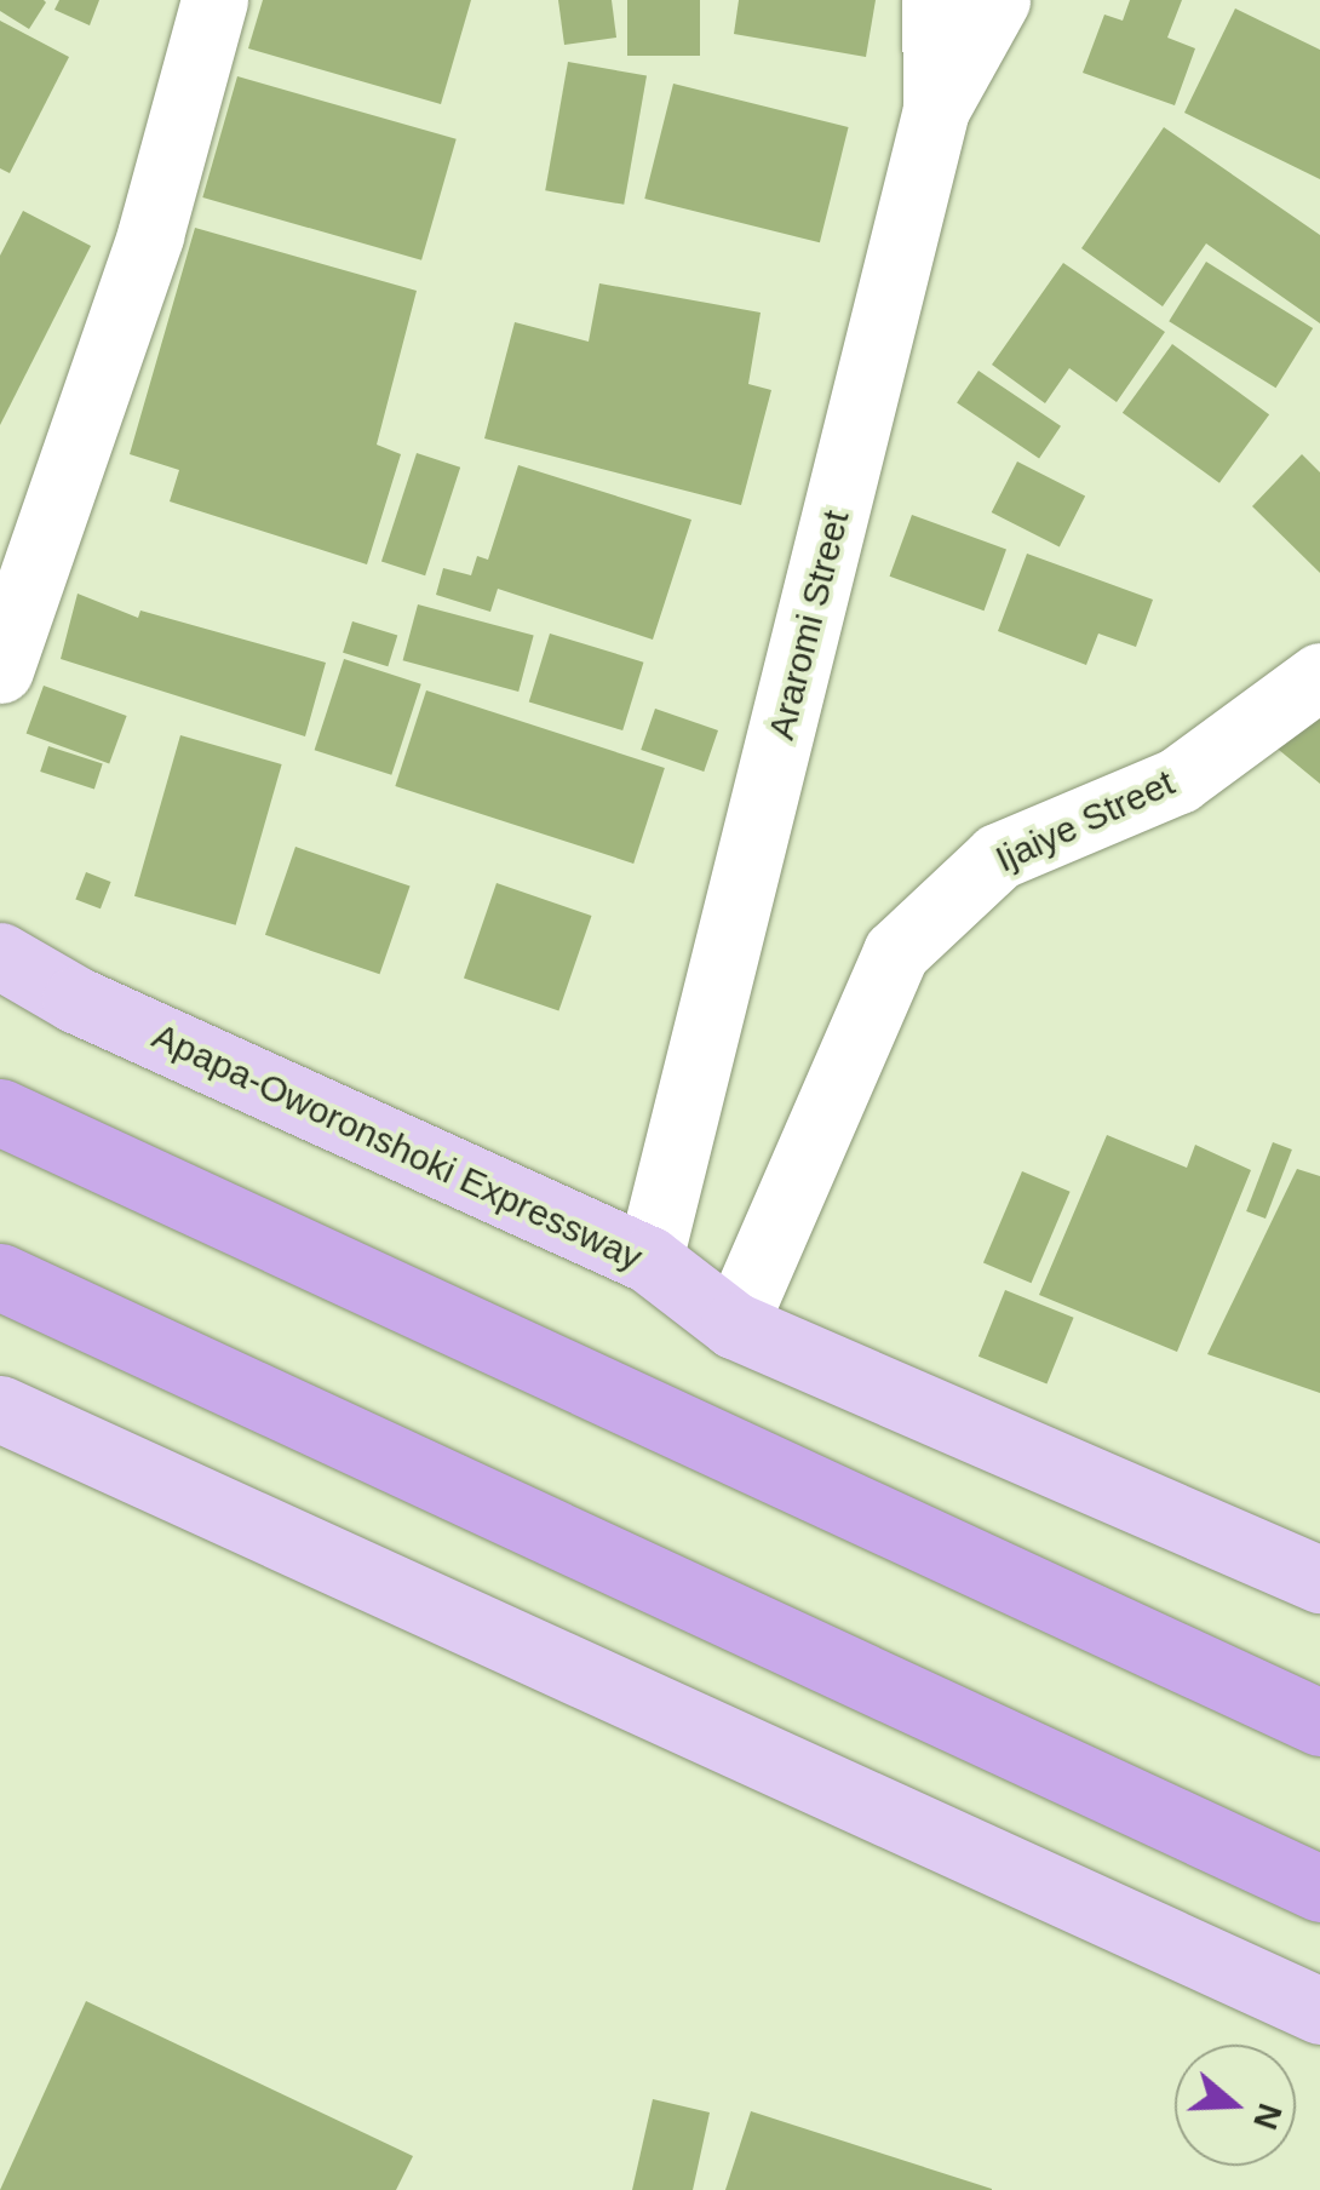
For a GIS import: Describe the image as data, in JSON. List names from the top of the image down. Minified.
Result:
{"streets":{"main road":["Apapa-Oworonshoki Expressway"],"street":["Araromi Street","Ijaiye Street"]},"crossings":[["Araromi Street","Apapa-Oworonshoki Expressway"],["Ijaiye Street","Apapa-Oworonshoki Expressway"]],"north":"right"}
